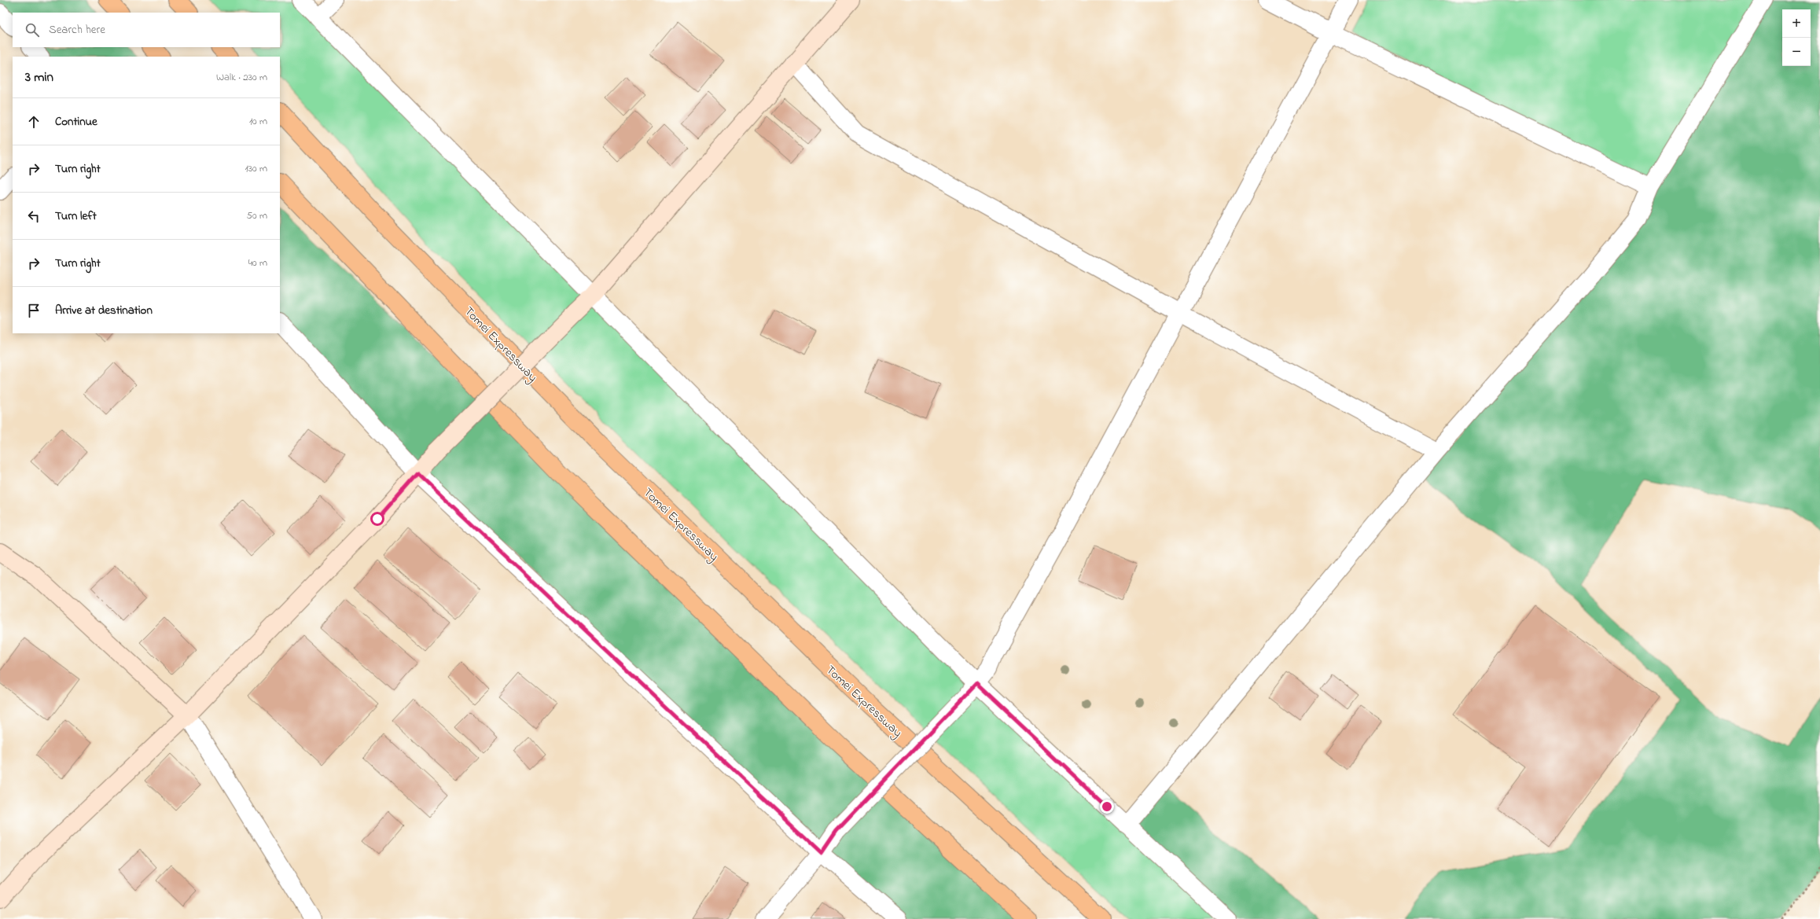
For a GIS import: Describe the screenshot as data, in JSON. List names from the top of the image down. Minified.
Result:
{"streets":{"highway":["Tomei Expressway"]},"page":{"map_buttons":["+","−"],"search":"Search here","heading":["3 min","Walk · 230 m"],"list":[["Continue","10 m"],["Turn right","130 m"],["Turn left","50 m"],["Turn right","40 m"],"Arrive at destination"]}}
